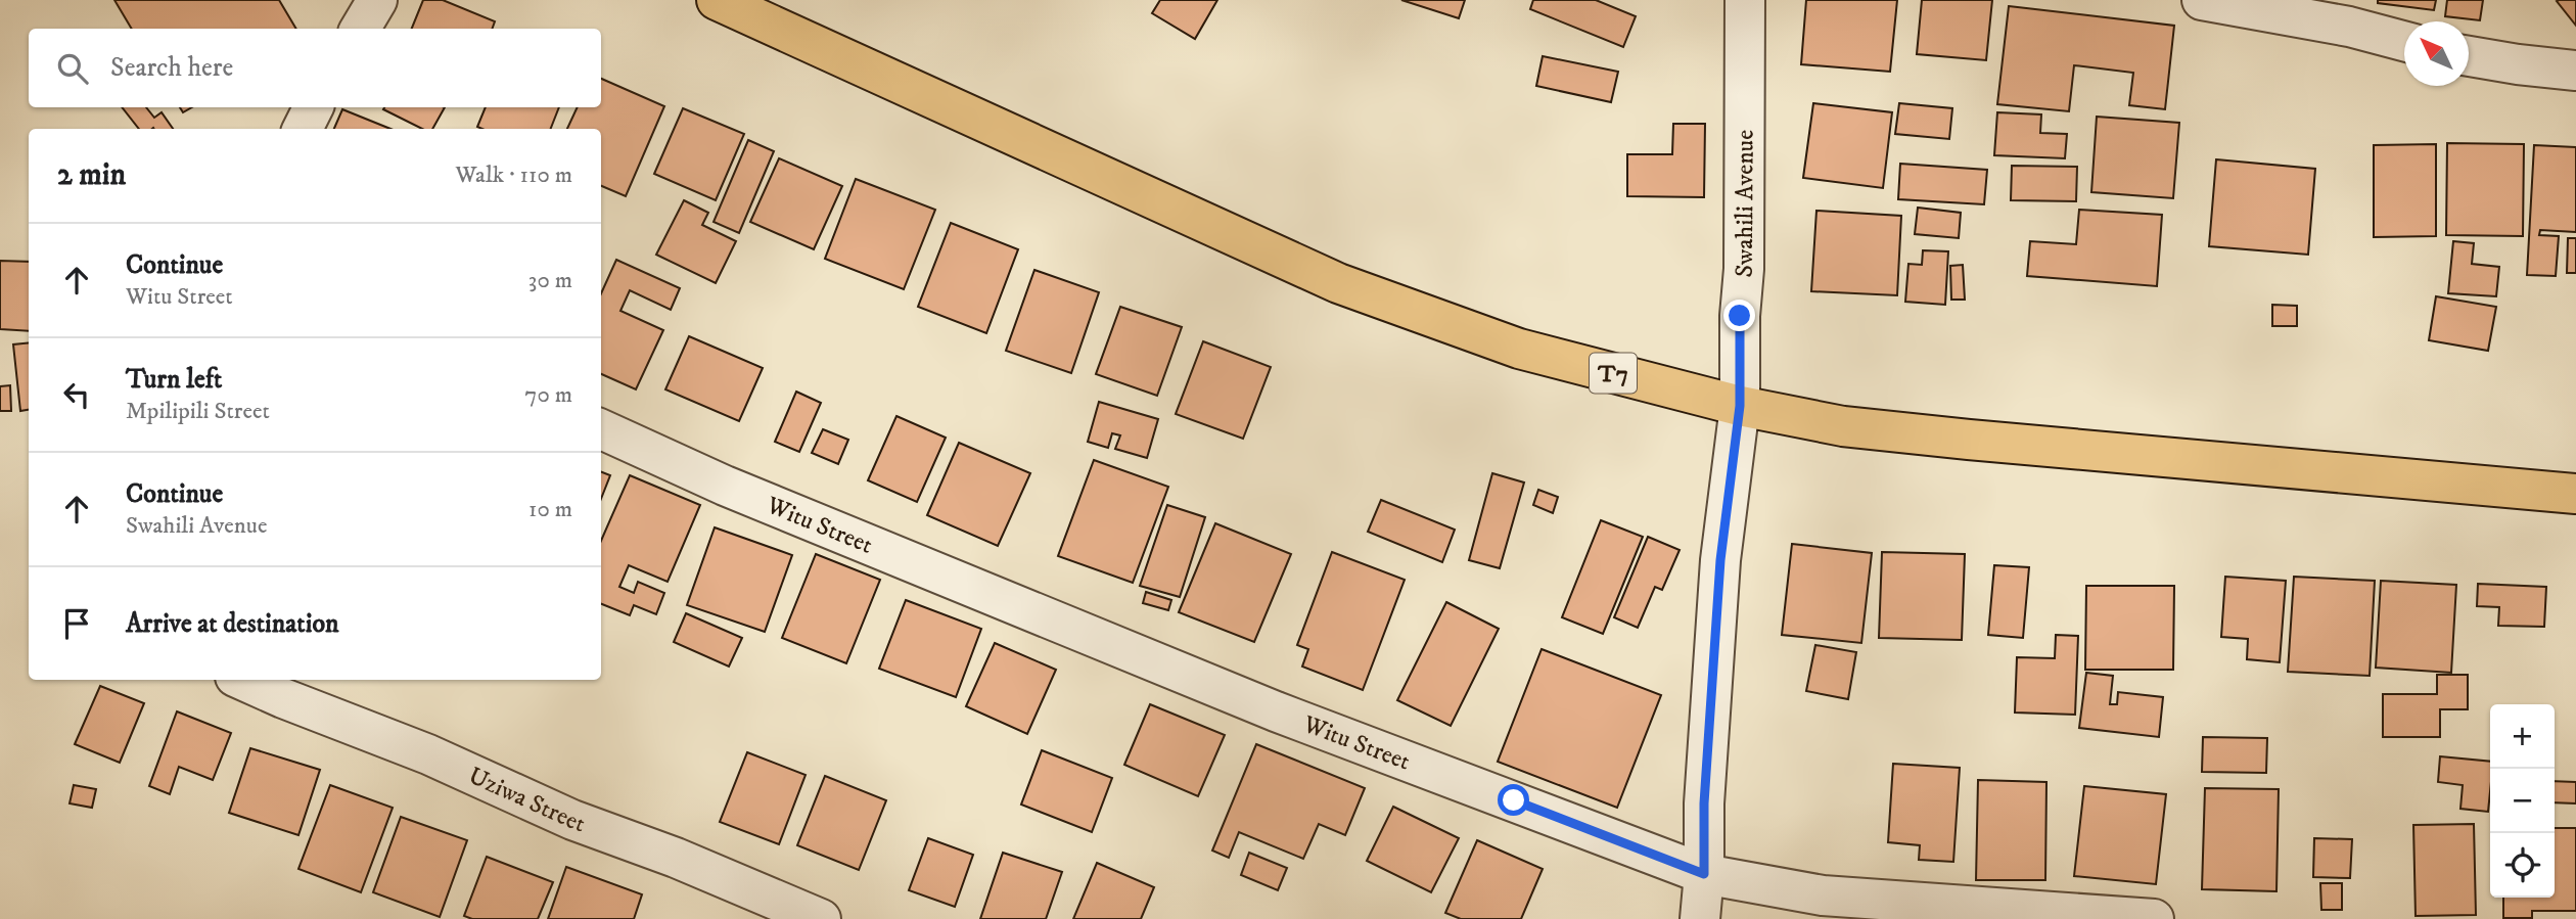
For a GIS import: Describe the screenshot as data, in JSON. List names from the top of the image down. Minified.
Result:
{"streets":{"highway":["T7"],"street":["Swahili Avenue","Witu Street","Uziwa Street"]},"crossings":[["Swahili Avenue","T7"],["Swahili Avenue","Witu Street"]],"north":"top left","page":{"search":"Search here","heading":["2 min","Walk · 110 m"],"list":[["Continue","Witu Street","30 m"],["Turn left","Mpilipili Street","70 m"],["Continue","Swahili Avenue","10 m"],"Arrive at destination"],"map_buttons":["+","−"]}}
